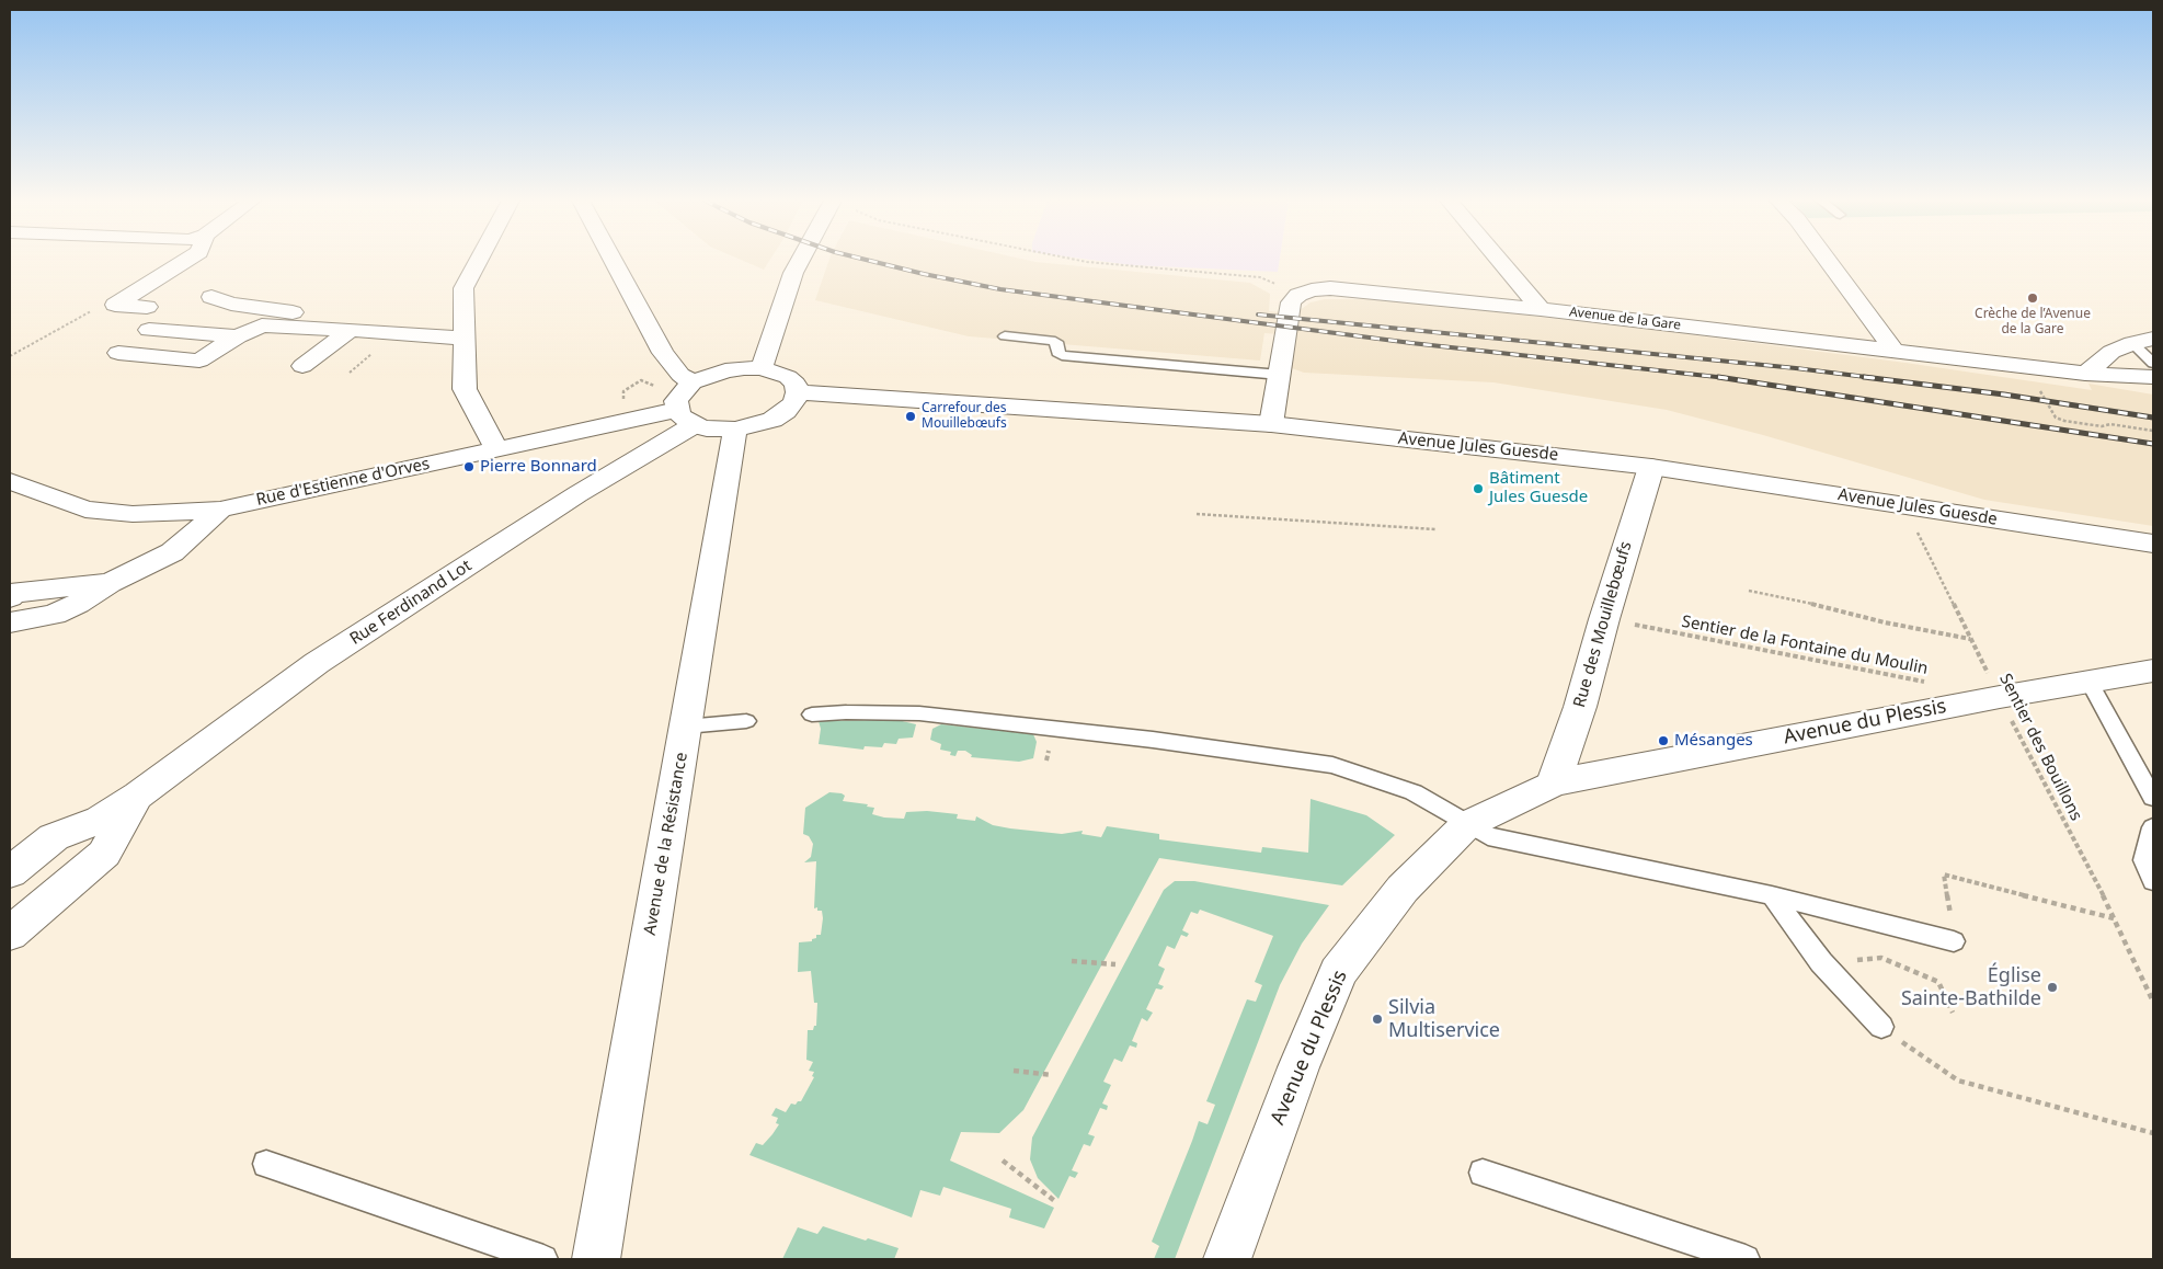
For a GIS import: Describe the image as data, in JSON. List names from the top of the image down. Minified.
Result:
{"streets":{"street":["Avenue de la Gare","Avenue Jules Guesde","Rue d'Estienne d'Orves","Rue Ferdinand Lot","Rue des Mouillebœufs","Avenue du Plessis","Avenue de la Résistance"],"path":["Sentier de la Fontaine du Moulin","Sentier des Bouillons"]},"crossings":[["Avenue Jules Guesde","Rue des Mouillebœufs"],["Avenue Jules Guesde","Sentier des Bouillons"],["Rue d'Estienne d'Orves","Rue Ferdinand Lot"],["Rue des Mouillebœufs","Sentier de la Fontaine du Moulin"],["Rue des Mouillebœufs","Avenue du Plessis"],["Avenue du Plessis","Sentier des Bouillons"]],"places":["Crèche de l’Avenue de la Gare","Carrefour des Mouillebœufs","Pierre Bonnard","Bâtiment Jules Guesde","Mésanges","Église Sainte-Bathilde","Silvia Multiservice"]}
